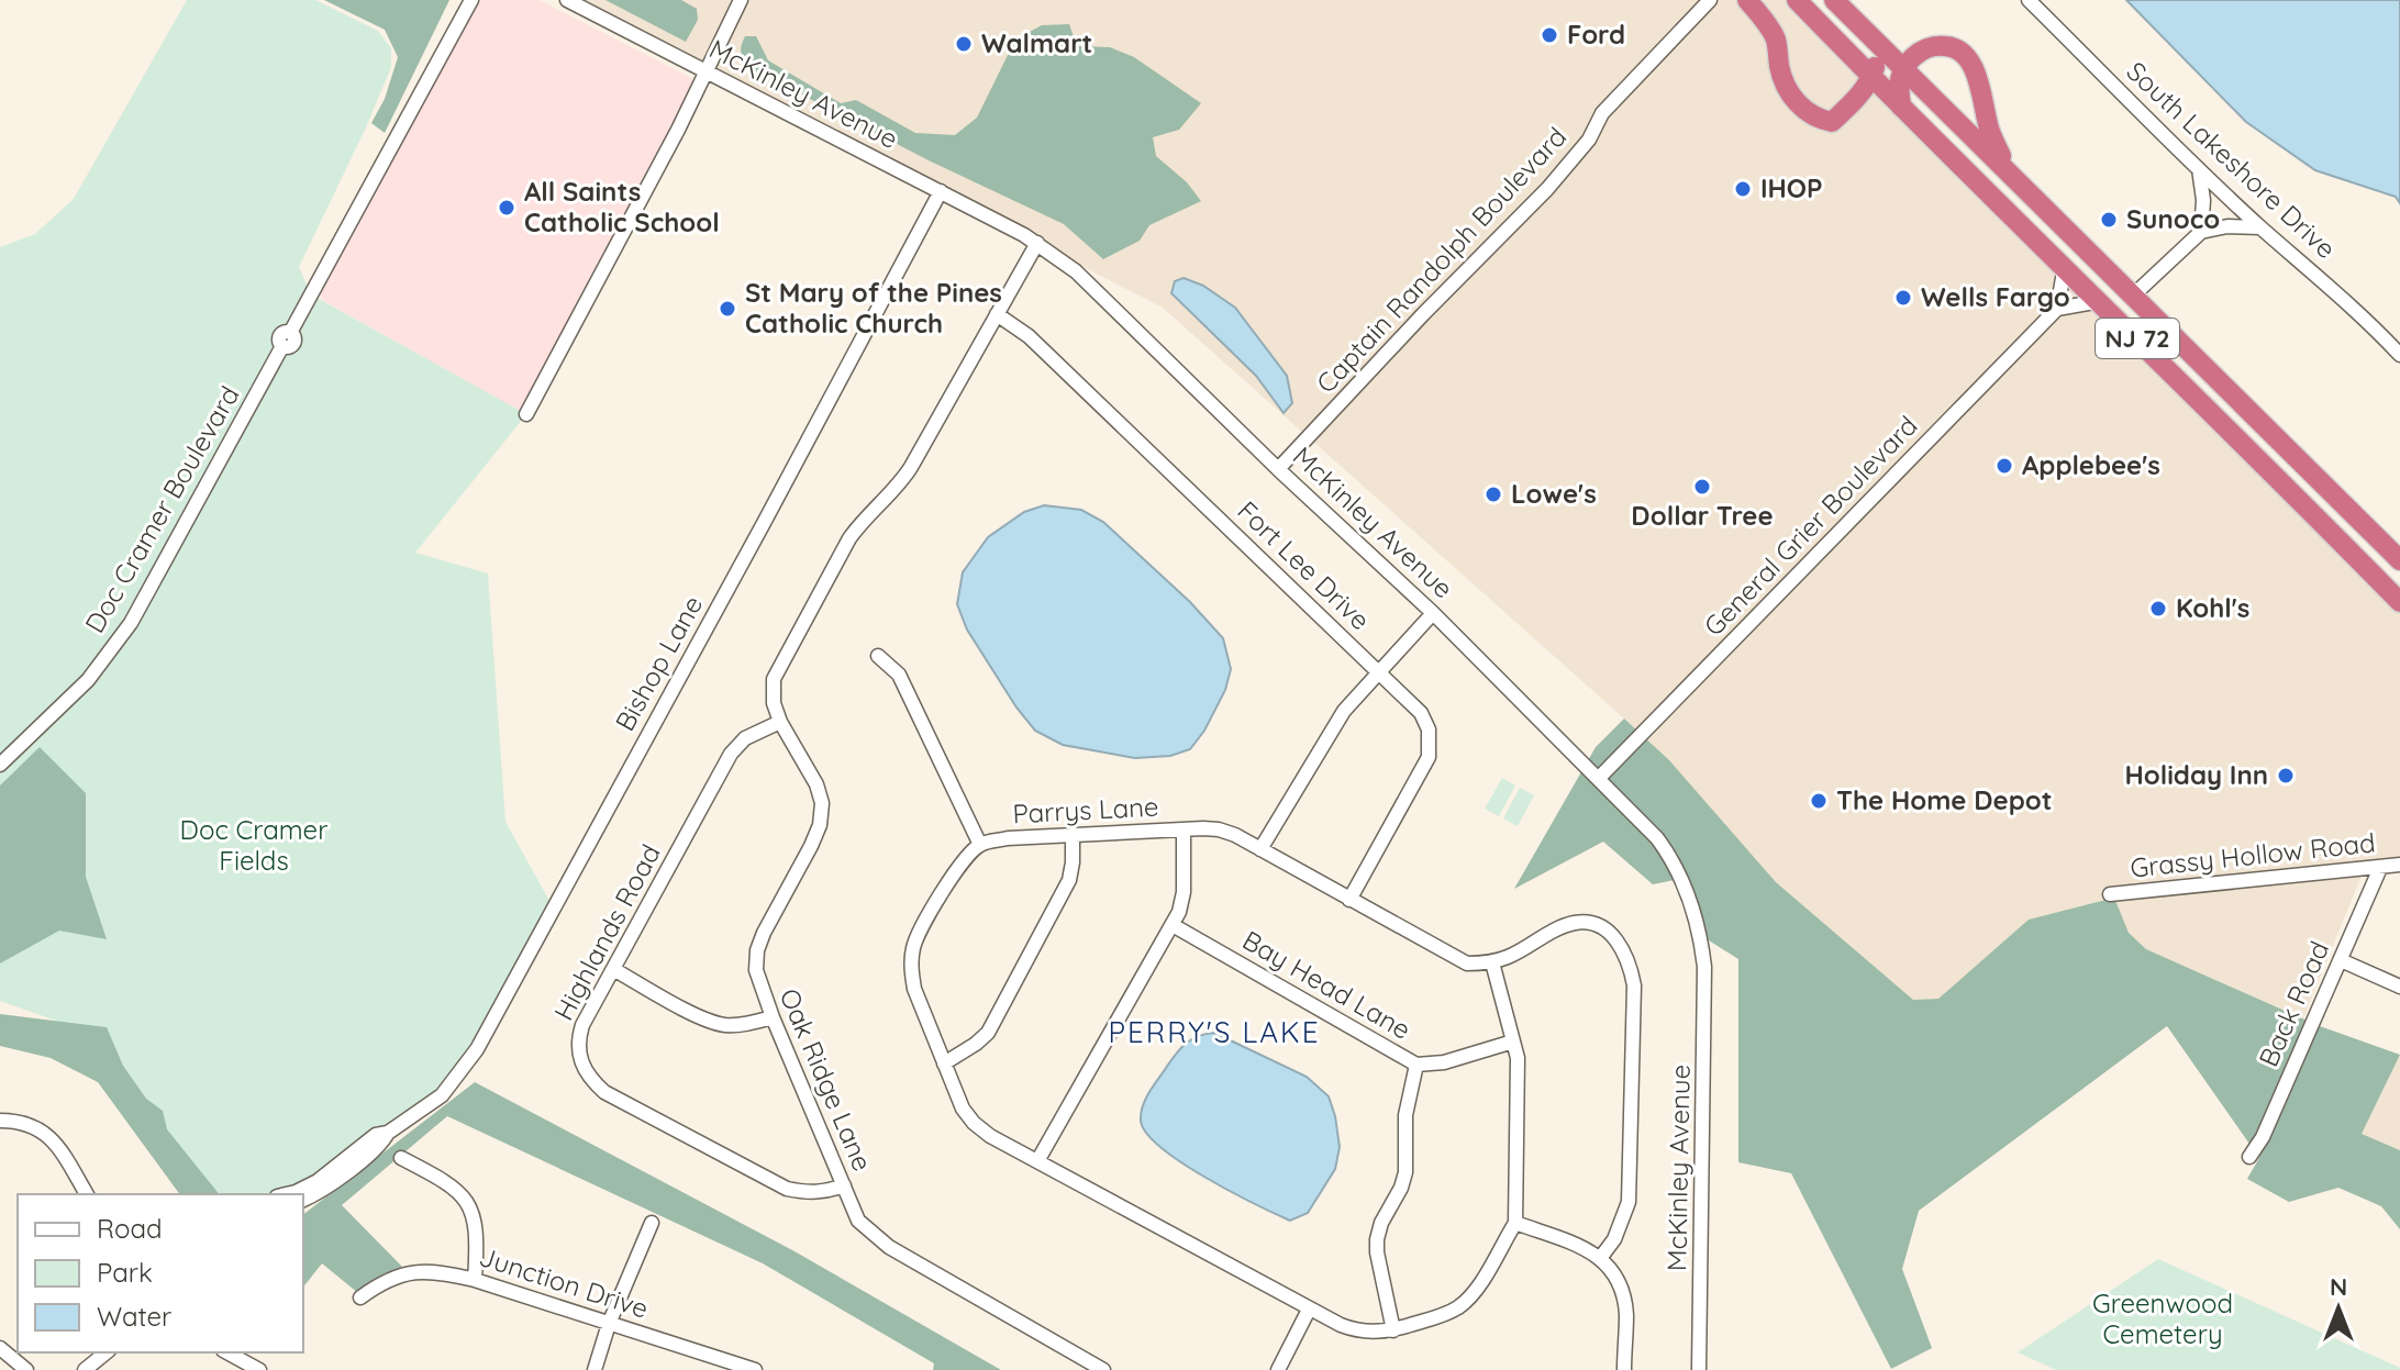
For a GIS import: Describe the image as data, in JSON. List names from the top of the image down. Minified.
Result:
{"streets":{"highway":["NJ 72"],"street":["McKinley Avenue","South Lakeshore Drive","Captain Randolph Boulevard","Doc Cramer Boulevard","General Grier Boulevard","Fort Lee Drive","Bishop Lane","Parrys Lane","Grassy Hollow Road","Highlands Road","Bay Head Lane","Back Road","Oak Ridge Lane","Junction Drive"]},"crossings":[["McKinley Avenue","Captain Randolph Boulevard"],["McKinley Avenue","General Grier Boulevard"],["McKinley Avenue","Bishop Lane"],["McKinley Avenue","Oak Ridge Lane"],["Fort Lee Drive","Parrys Lane"],["Fort Lee Drive","Oak Ridge Lane"],["Grassy Hollow Road","Back Road"],["Highlands Road","Oak Ridge Lane"]],"districts":["PERRY'S LAKE"],"parks":["Doc Cramer Fields","Greenwood Cemetery"],"places":["Ford","Walmart","IHOP","All Saints Catholic School","Sunoco","Wells Fargo","St Mary of the Pines Catholic Church","Applebee's","Dollar Tree","Lowe's","Kohl's","Holiday Inn","The Home Depot"],"legend":["Road","Park","Water"],"north":"top"}
